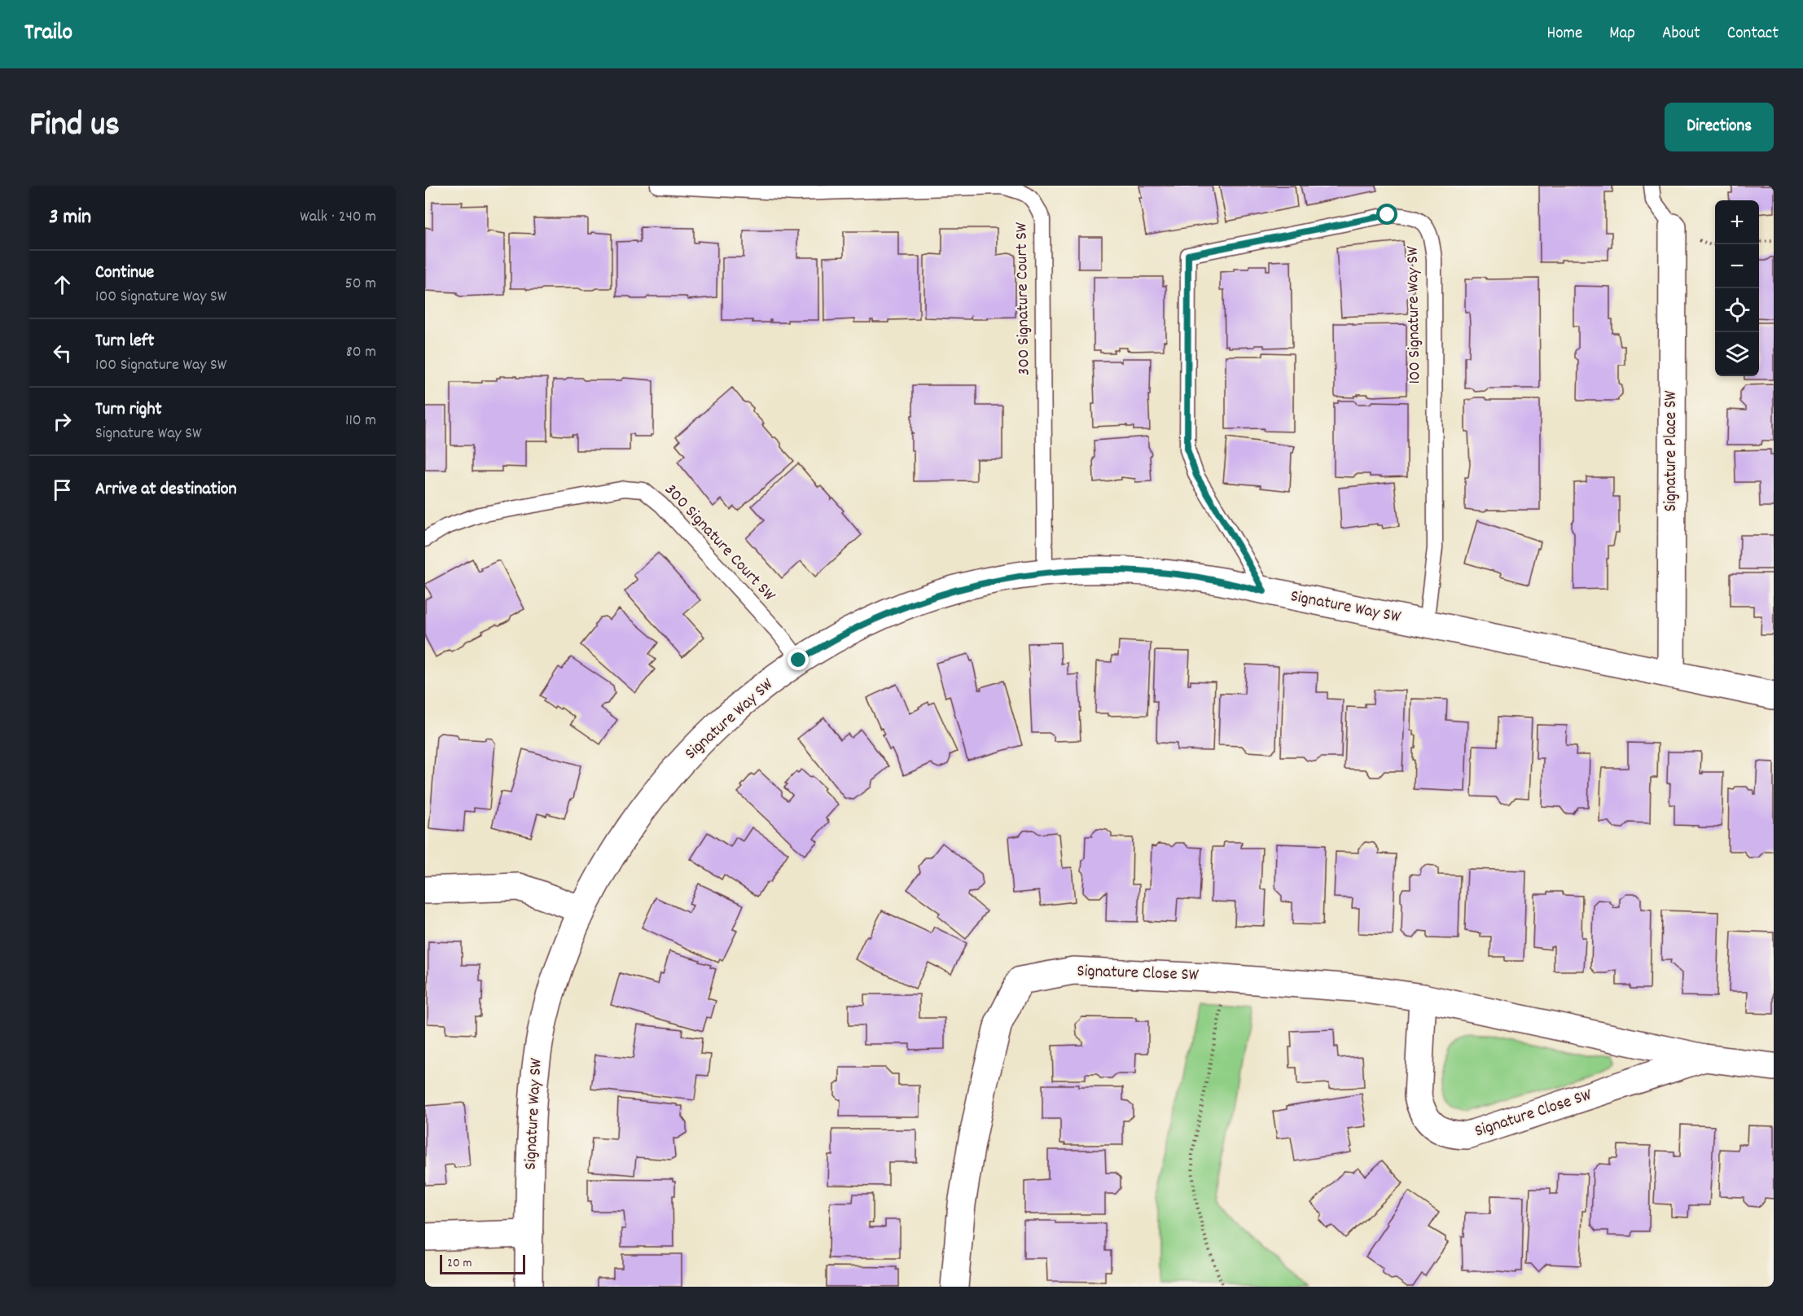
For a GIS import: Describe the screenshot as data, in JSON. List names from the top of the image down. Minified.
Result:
{"streets":{"street":["Signature Place SW","Signature Way SW","Signature Close SW"],"lane":["300 Signature Court SW","100 Signature Way SW"]},"crossings":[["300 Signature Court SW","Signature Way SW"],["100 Signature Way SW","Signature Way SW"],["Signature Place SW","Signature Way SW"]],"scale_bar":"20 m","page":{"header":"Trailo","nav":["Home","Map","About","Contact"],"title":"Find us","buttons":"Directions","heading":["3 min","Walk · 240 m"],"map_buttons":["+","−"],"list":[["Continue","100 Signature Way SW","50 m"],["Turn left","100 Signature Way SW","80 m"],["Turn right","Signature Way SW","110 m"],"Arrive at destination"],"scale":"20 m"}}
